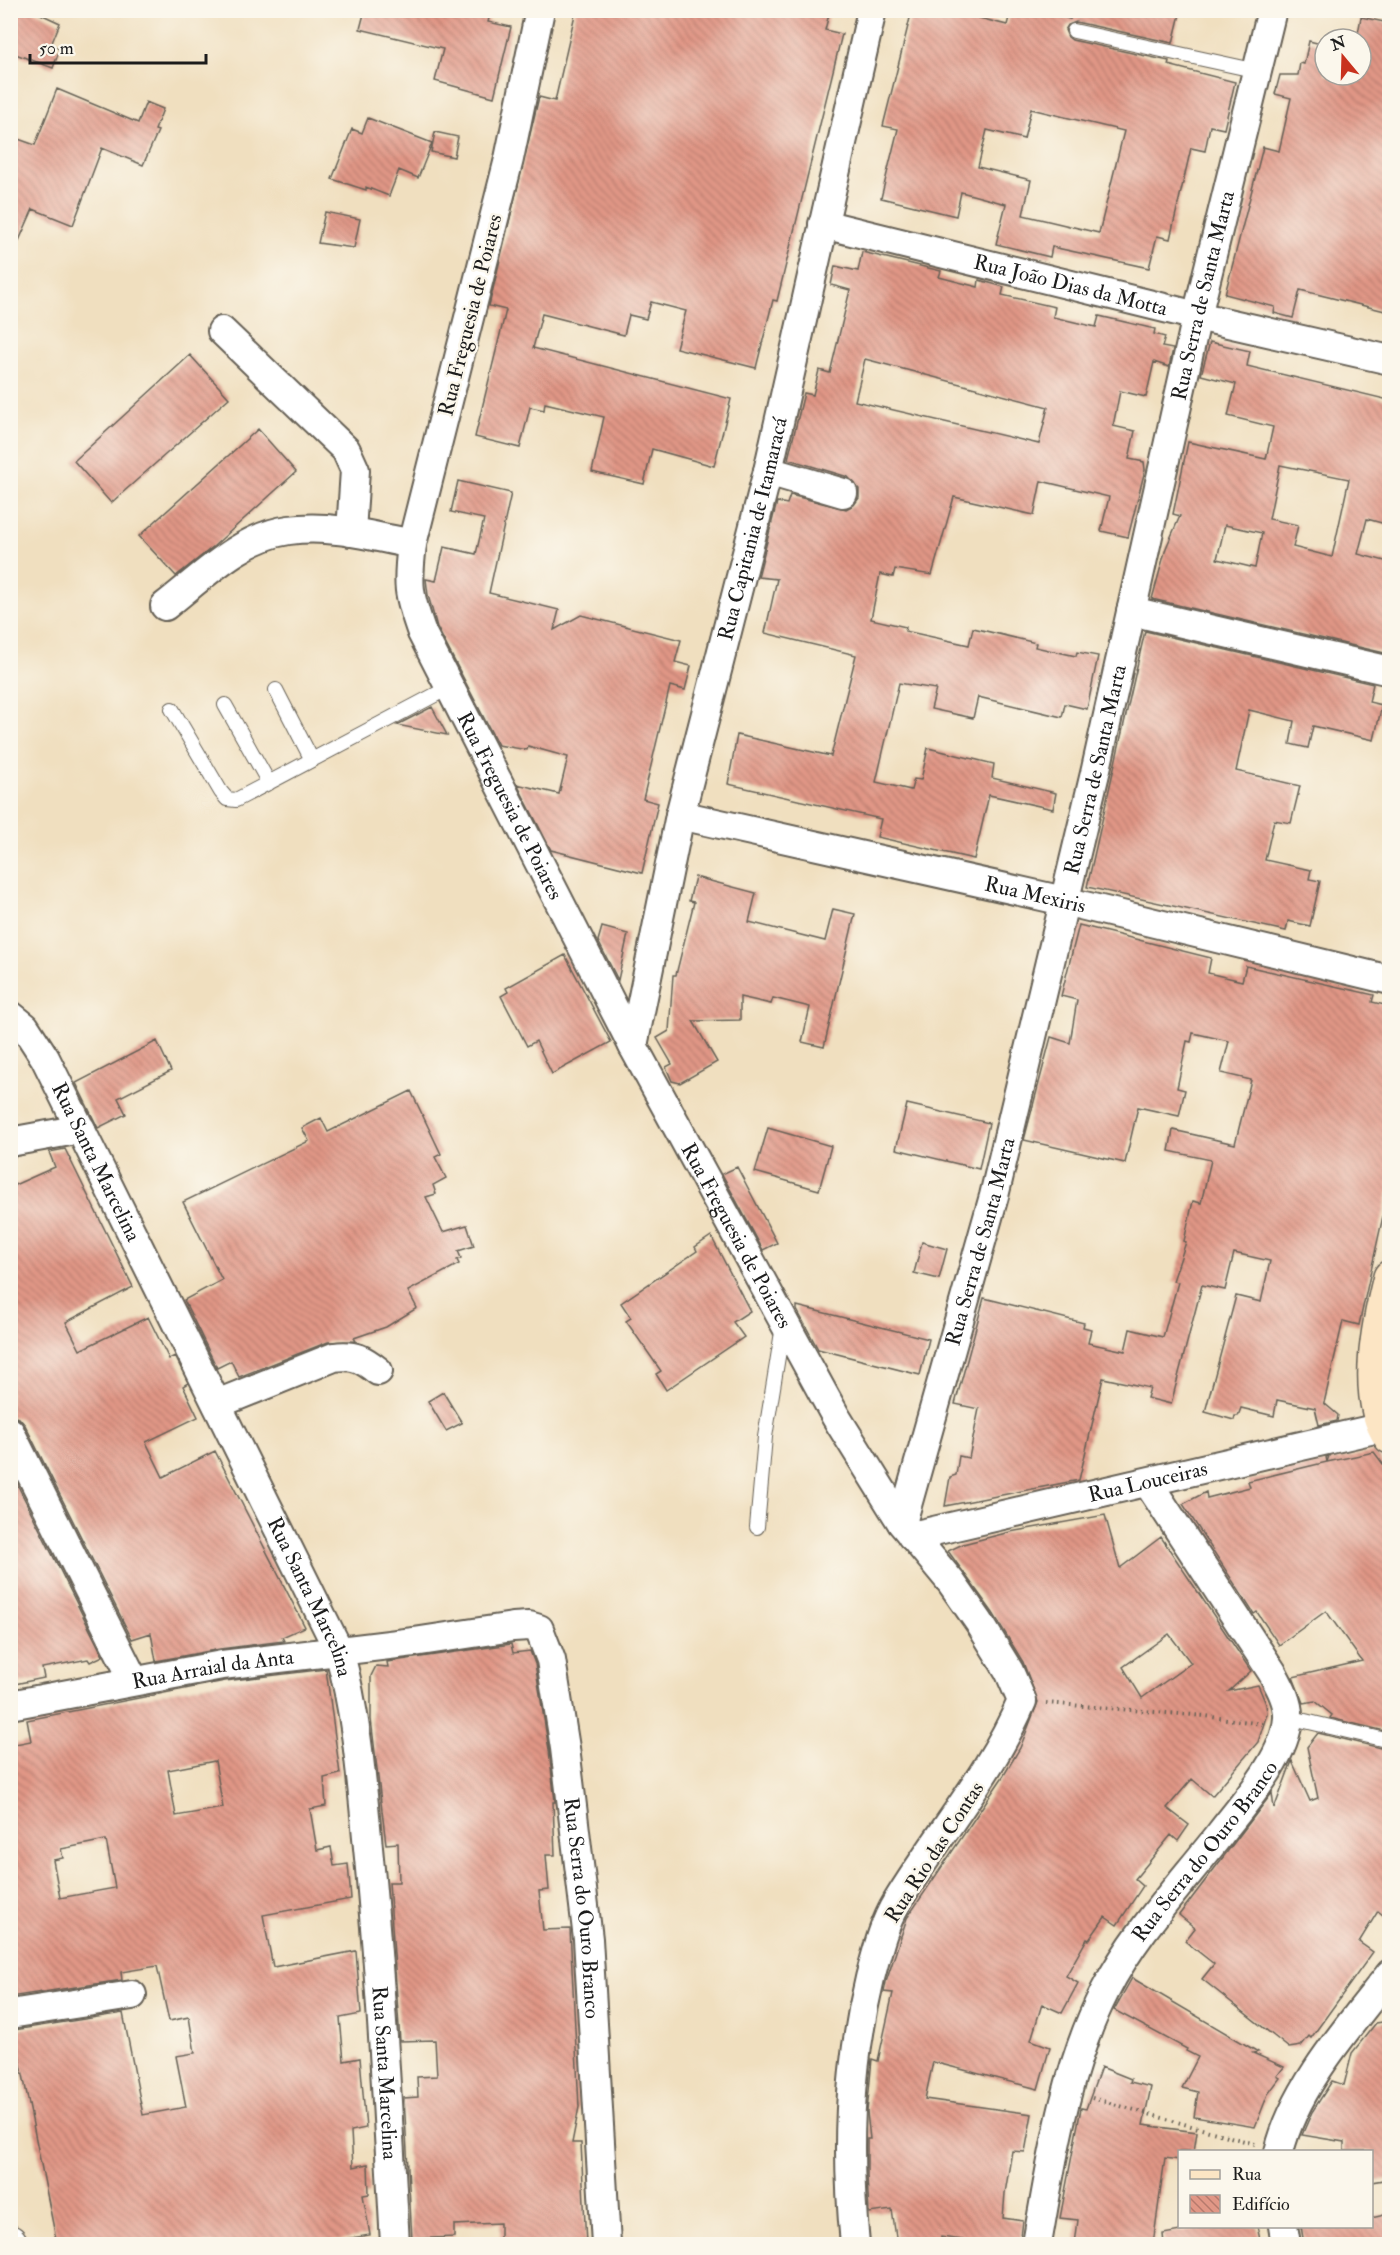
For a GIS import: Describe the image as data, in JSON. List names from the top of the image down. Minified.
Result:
{"streets":{"street":["Rua João Dias da Motta","Rua Serra de Santa Marta","Rua Freguesia de Poiares","Rua Capitania de Itamaracá","Rua Mexiris","Rua Santa Marcelina","Rua Louceiras","Rua Arraial da Anta","Rua Serra do Ouro Branco","Rua Rio das Contas"]},"crossings":[["Rua João Dias da Motta","Rua Serra de Santa Marta"],["Rua João Dias da Motta","Rua Capitania de Itamaracá"],["Rua Serra de Santa Marta","Rua Freguesia de Poiares"],["Rua Serra de Santa Marta","Rua Mexiris"],["Rua Serra de Santa Marta","Rua Louceiras"],["Rua Freguesia de Poiares","Rua Capitania de Itamaracá"],["Rua Freguesia de Poiares","Rua Louceiras"],["Rua Capitania de Itamaracá","Rua Mexiris"],["Rua Santa Marcelina","Rua Arraial da Anta"],["Rua Arraial da Anta","Rua Serra do Ouro Branco"]],"legend":["Rua","Edifício"],"scale_bar":"50 m","north":"top"}
